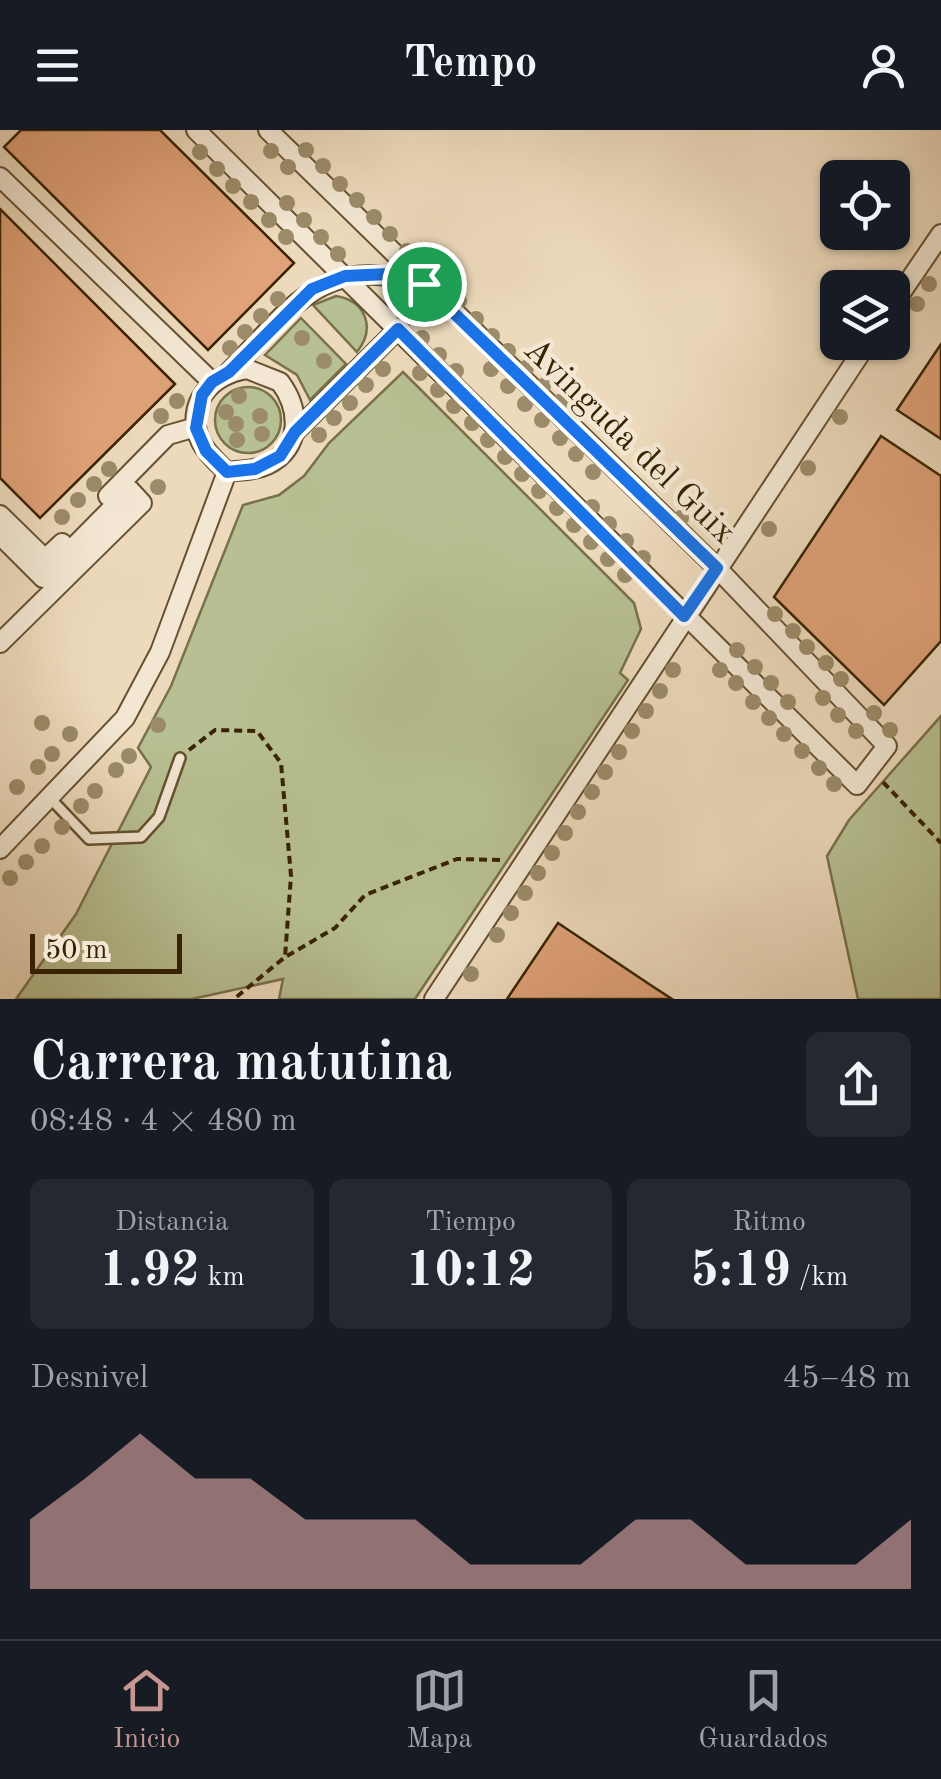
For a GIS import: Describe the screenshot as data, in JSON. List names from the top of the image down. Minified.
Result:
{"streets":{"street":["Avinguda del Guix"]},"scale_bar":"50 m","page":{"header":"Tempo","scale":"50 m","heading":["Carrera matutina","08:48 · 4 × 480 m"],"stats":[["Distancia","1.92 km"],["Tiempo","10:12"],["Ritmo","5:19 /km"]],"chart":["Desnivel","45–48 m"],"tabs":["Inicio","Mapa","Guardados"]}}
